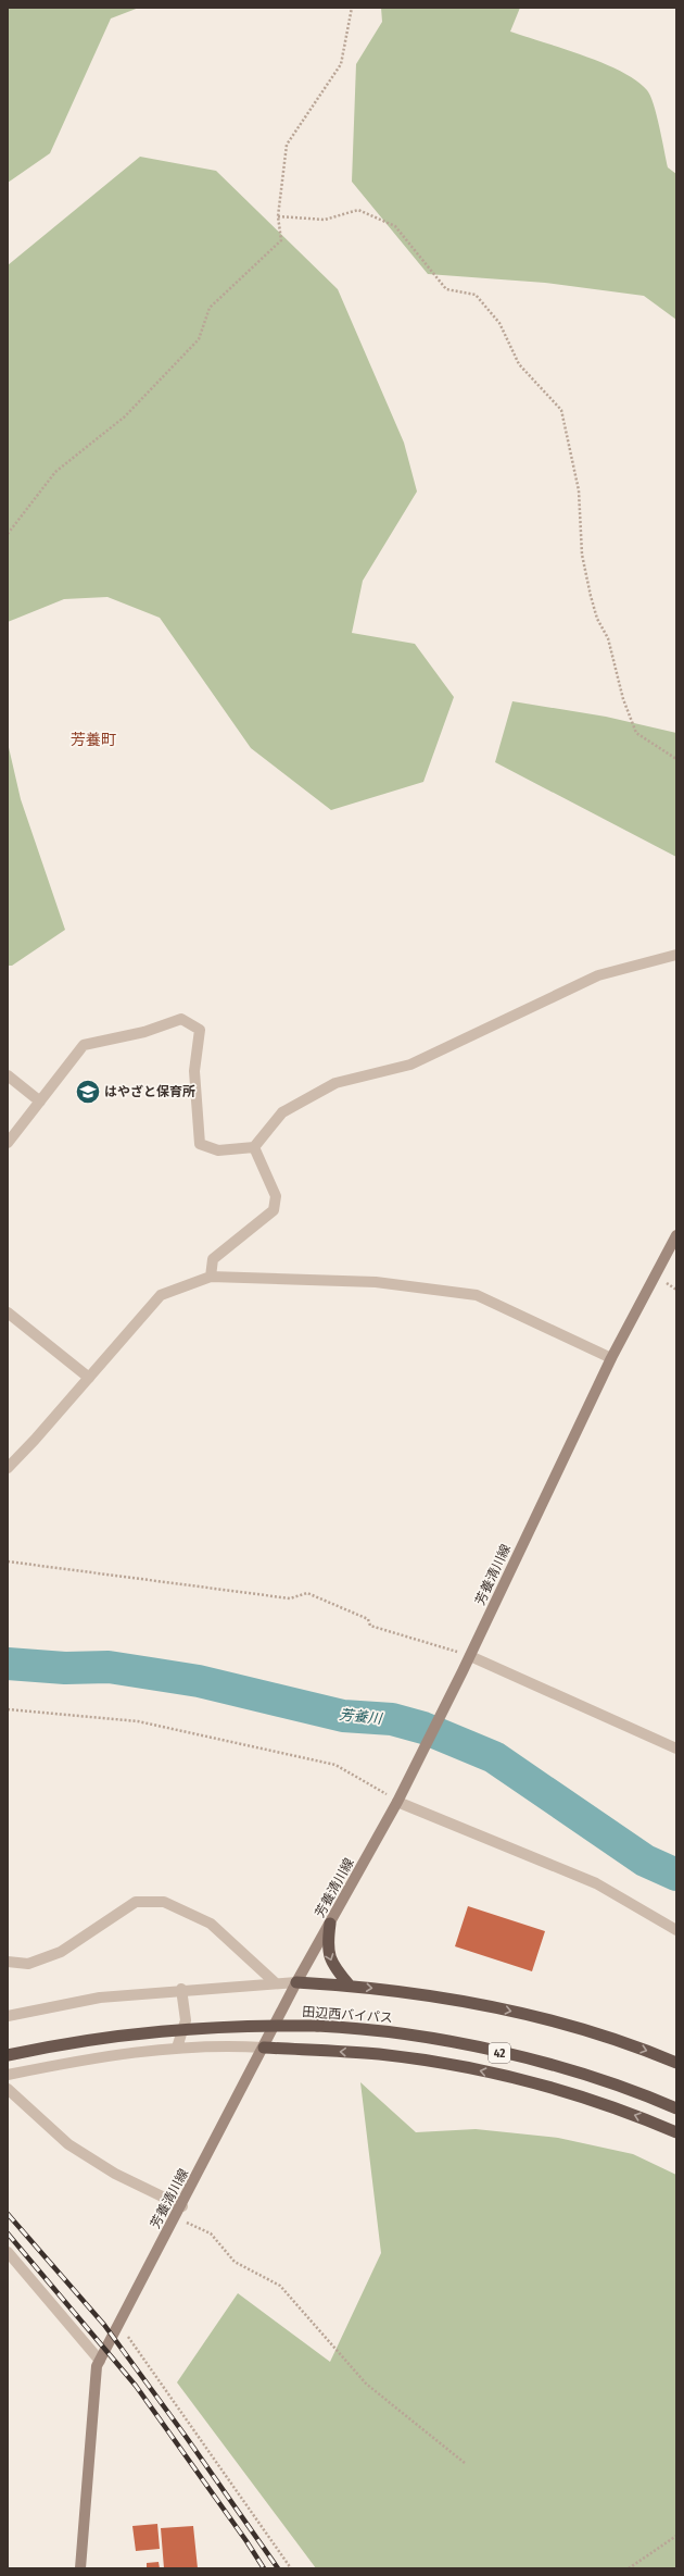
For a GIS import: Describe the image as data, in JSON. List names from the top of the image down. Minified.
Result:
{"streets":{"highway":["田辺西バイパス","42"],"main road":["芳養清川線"]},"districts":["芳養町"],"water":["芳養川"],"places":{"school or university":["はやざと保育所"]}}
